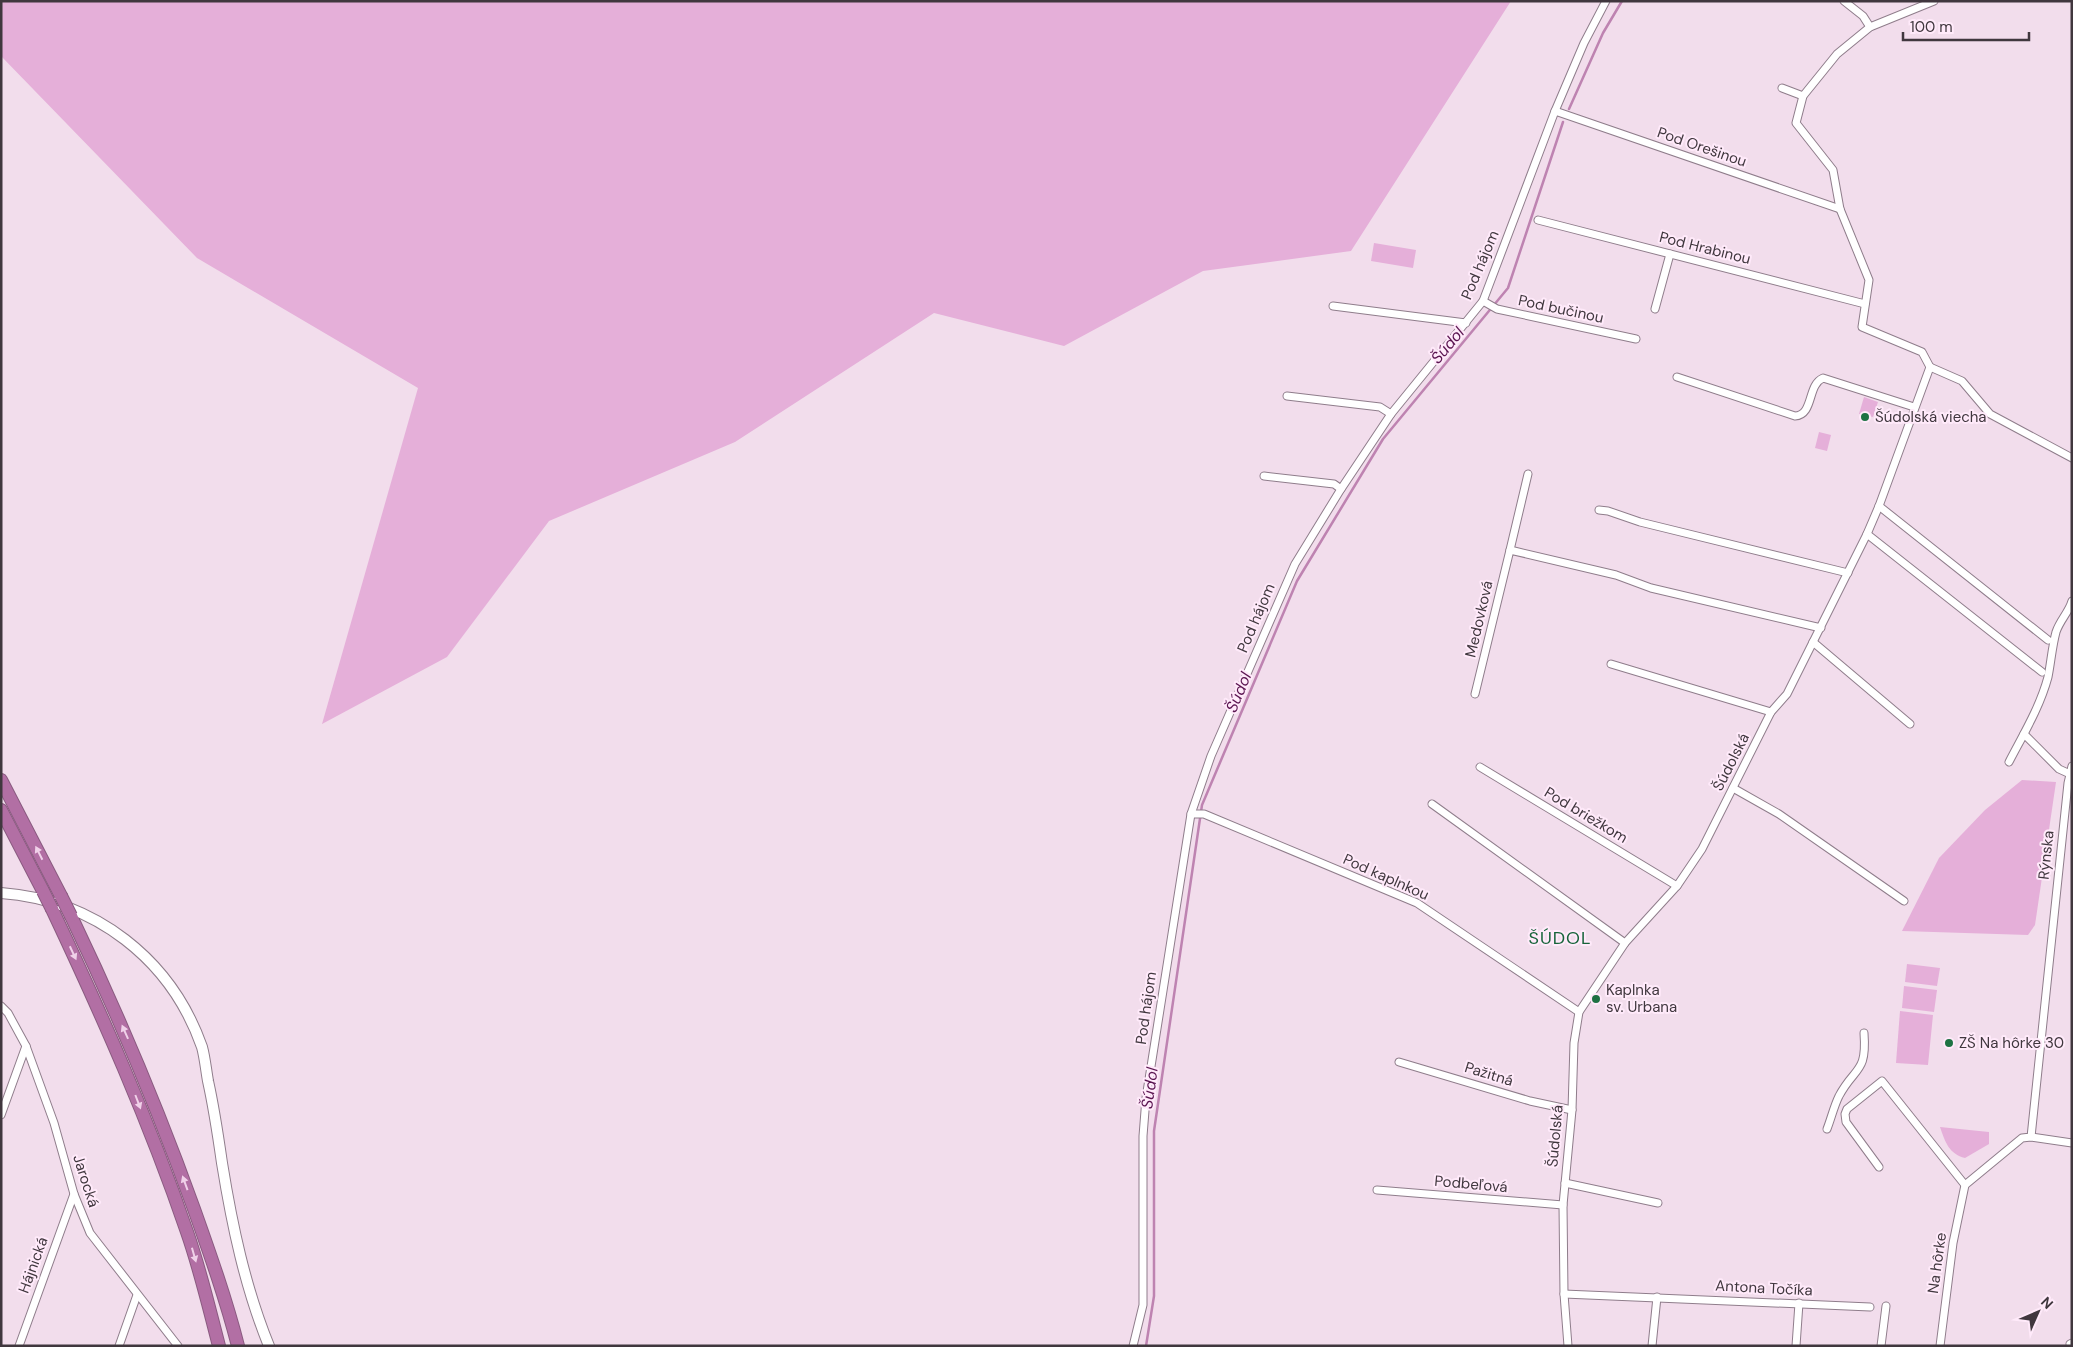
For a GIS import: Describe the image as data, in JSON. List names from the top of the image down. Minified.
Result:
{"streets":{"street":["Pod Orešinou","Pod Hrabinou","Pod hájom","Pod bučinou","Medovková","Šúdolská","Pod briežkom","Rýnska","Pod kaplnkou","Pažitná","Jarocká","Podbeľová","Na hôrke","Hájnická","Antona Točíka"]},"crossings":[["Pod Orešinou","Pod hájom"],["Pod hájom","Pod bučinou"],["Pod hájom","Pod kaplnkou"],["Šúdolská","Pod briežkom"],["Šúdolská","Pod kaplnkou"],["Šúdolská","Pažitná"],["Šúdolská","Podbeľová"],["Šúdolská","Antona Točíka"],["Jarocká","Hájnická"]],"districts":["ŠÚDOL"],"water":["Šúdol"],"places":["Šúdolská viecha","Kaplnka sv. Urbana","ZŠ Na hôrke 30"],"scale_bar":"100 m","north":"top right"}
